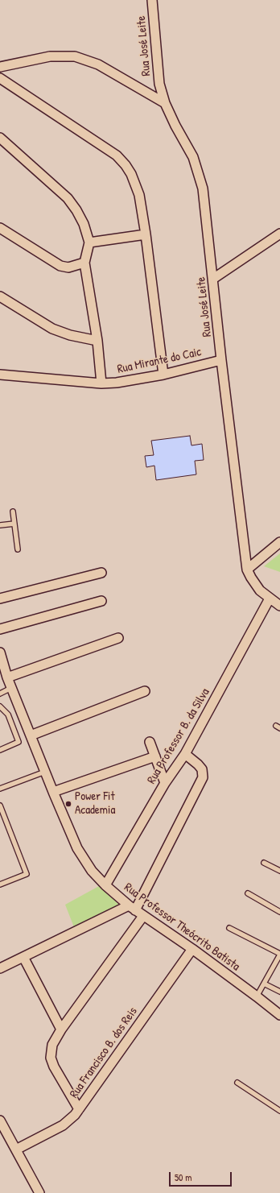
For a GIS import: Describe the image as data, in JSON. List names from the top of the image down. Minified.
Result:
{"streets":{"street":["Rua José Leite","Rua Mirante do Caic","Rua Professor B. da Silva","Rua Professor Theócrito Batista","Rua Francisco B. dos Reis"]},"crossings":[["Rua José Leite","Rua Mirante do Caic"],["Rua José Leite","Rua Professor B. da Silva"],["Rua Professor B. da Silva","Rua Professor Theócrito Batista"],["Rua Professor Theócrito Batista","Rua Francisco B. dos Reis"]],"places":["Power Fit Academia"],"scale_bar":"50 m"}
